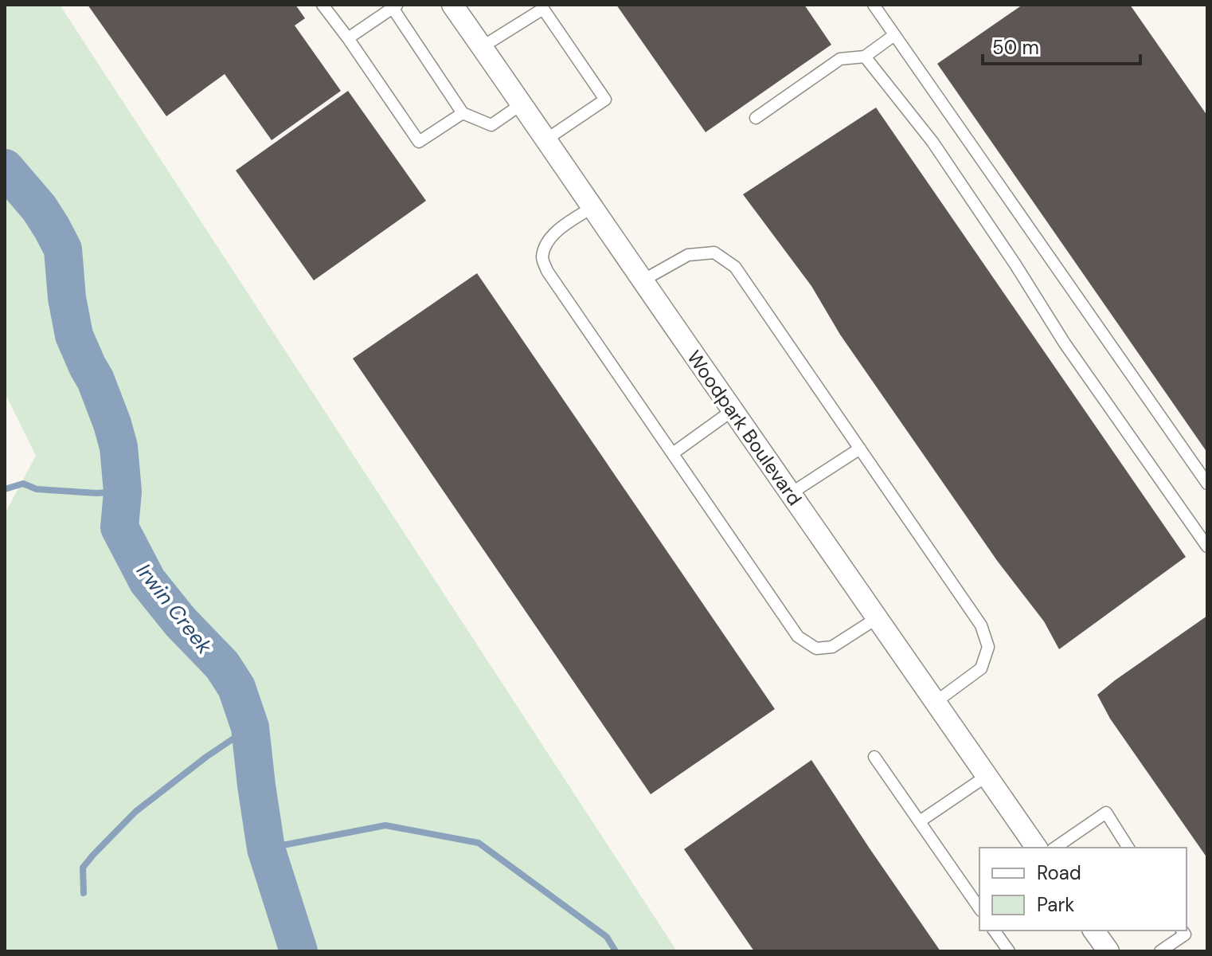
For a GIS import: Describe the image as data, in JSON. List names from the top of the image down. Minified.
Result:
{"streets":{"street":["Woodpark Boulevard"]},"water":["Irwin Creek"],"legend":["Road","Park"],"scale_bar":"50 m"}
